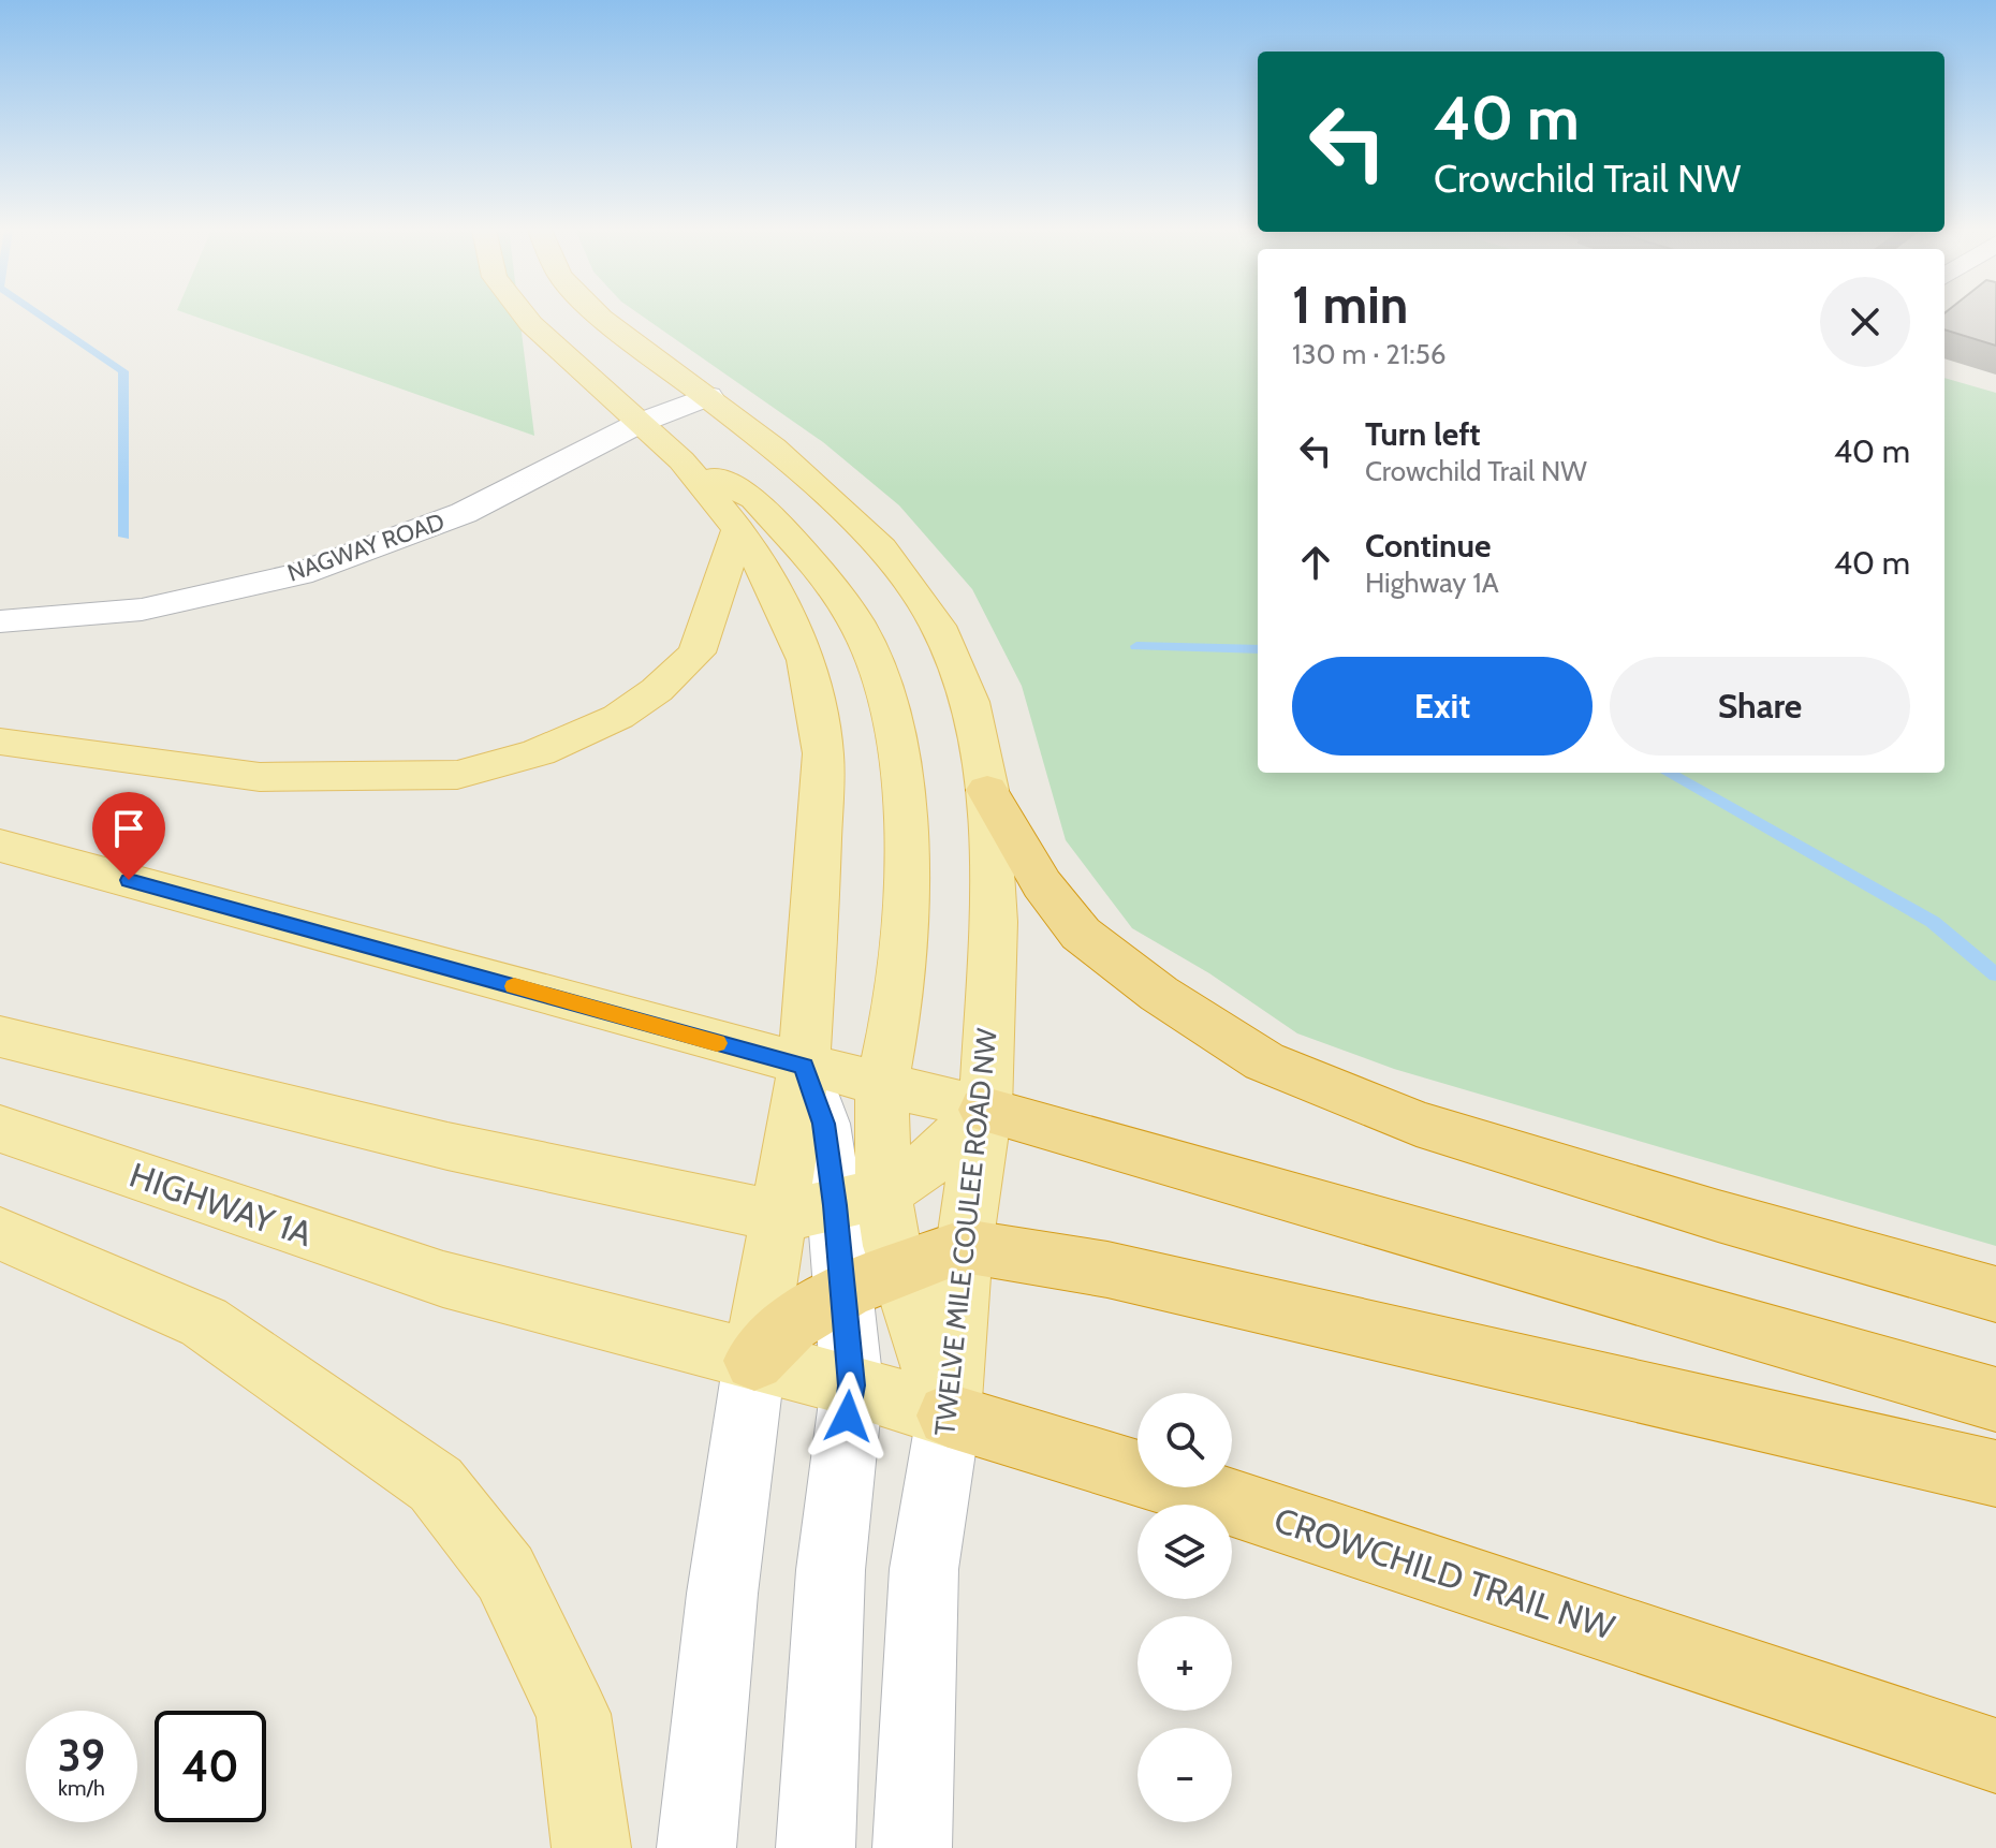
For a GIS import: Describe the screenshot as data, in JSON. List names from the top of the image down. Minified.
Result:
{"streets":{"highway":["CROWCHILD TRAIL NW"],"main road":["HIGHWAY 1A","TWELVE MILE COULEE ROAD NW"],"street":["NAGWAY ROAD"]},"crossings":[["NAGWAY ROAD","TWELVE MILE COULEE ROAD NW"],["HIGHWAY 1A","CROWCHILD TRAIL NW"],["TWELVE MILE COULEE ROAD NW","CROWCHILD TRAIL NW"]],"page":{"turn":["40 m","Crowchild Trail NW"],"heading":["1 min","130 m · 21:56"],"list":[{"name":"Turn left","note":"Crowchild Trail NW","value":"40 m"},{"name":"Continue","note":"Highway 1A","value":"40 m"}],"buttons":["Exit","Share"],"map_buttons":["+","−"],"speed":"39 km/h","limit":"40"}}
